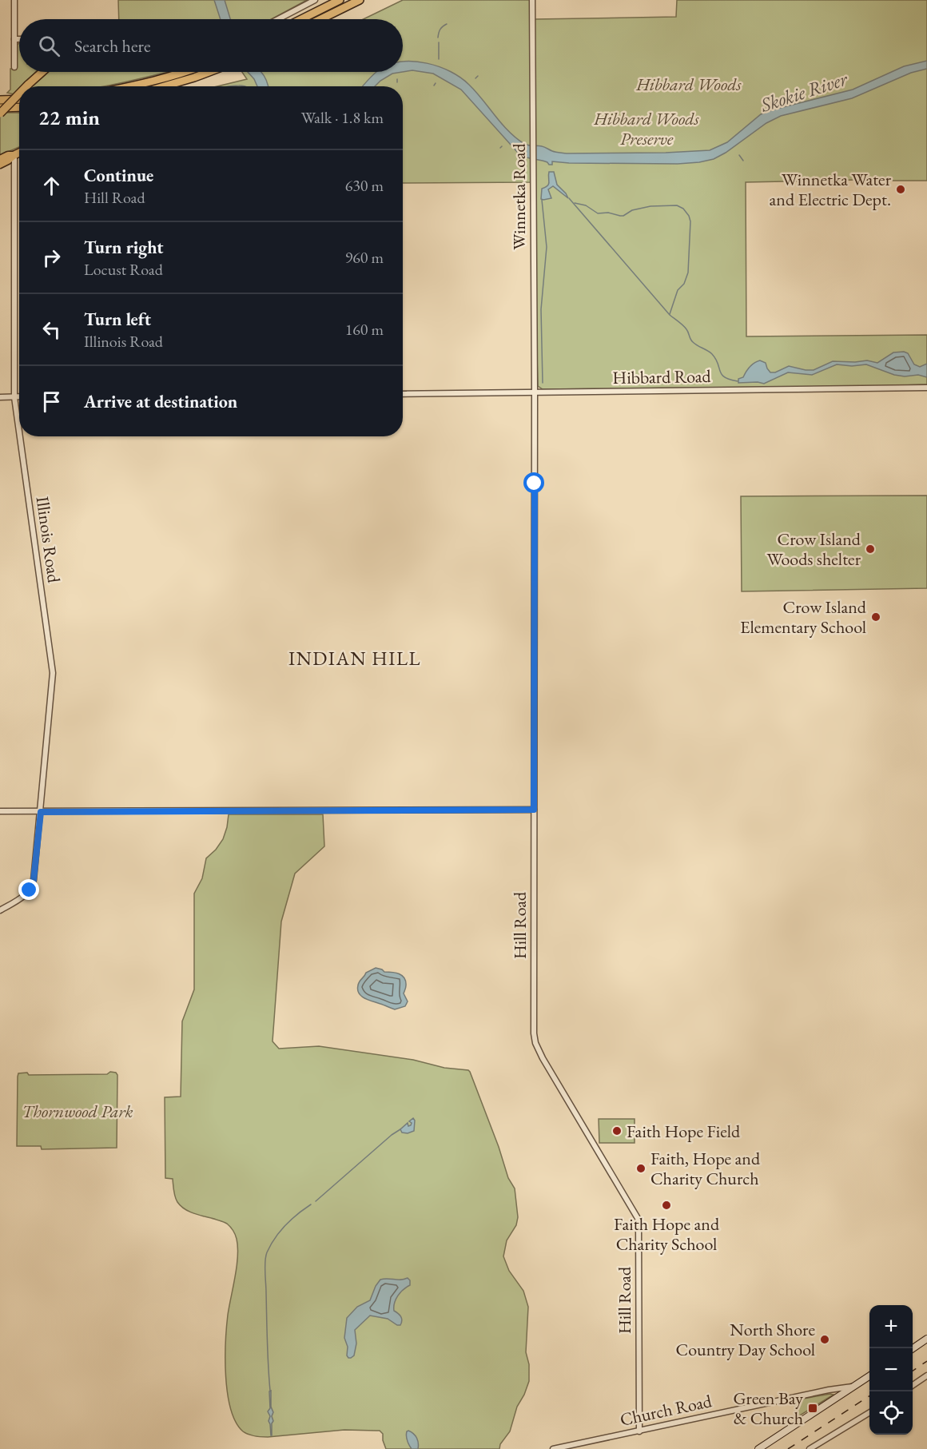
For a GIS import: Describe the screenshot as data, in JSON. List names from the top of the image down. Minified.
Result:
{"streets":{"street":["Winnetka Road","Hibbard Road","Illinois Road","Hill Road","Church Road"]},"crossings":[["Winnetka Road","Hibbard Road"],["Winnetka Road","Hill Road"],["Hibbard Road","Hill Road"],["Hill Road","Church Road"]],"districts":["INDIAN HILL"],"water":["Skokie River"],"parks":["Hibbard Woods","Hibbard Woods Preserve","Thornwood Park"],"places":{"other":["Winnetka Water and Electric Dept.","Crow Island Woods shelter","Crow Island Elementary School","Faith Hope Field","Faith, Hope and Charity Church","Faith Hope and Charity School","North Shore Country Day School"],"transit":["Green Bay & Church"]},"page":{"search":"Search here","heading":["22 min","Walk · 1.8 km"],"list":[["Continue","Hill Road","630 m"],["Turn right","Locust Road","960 m"],["Turn left","Illinois Road","160 m"],"Arrive at destination"],"map_buttons":["+","−"]}}
